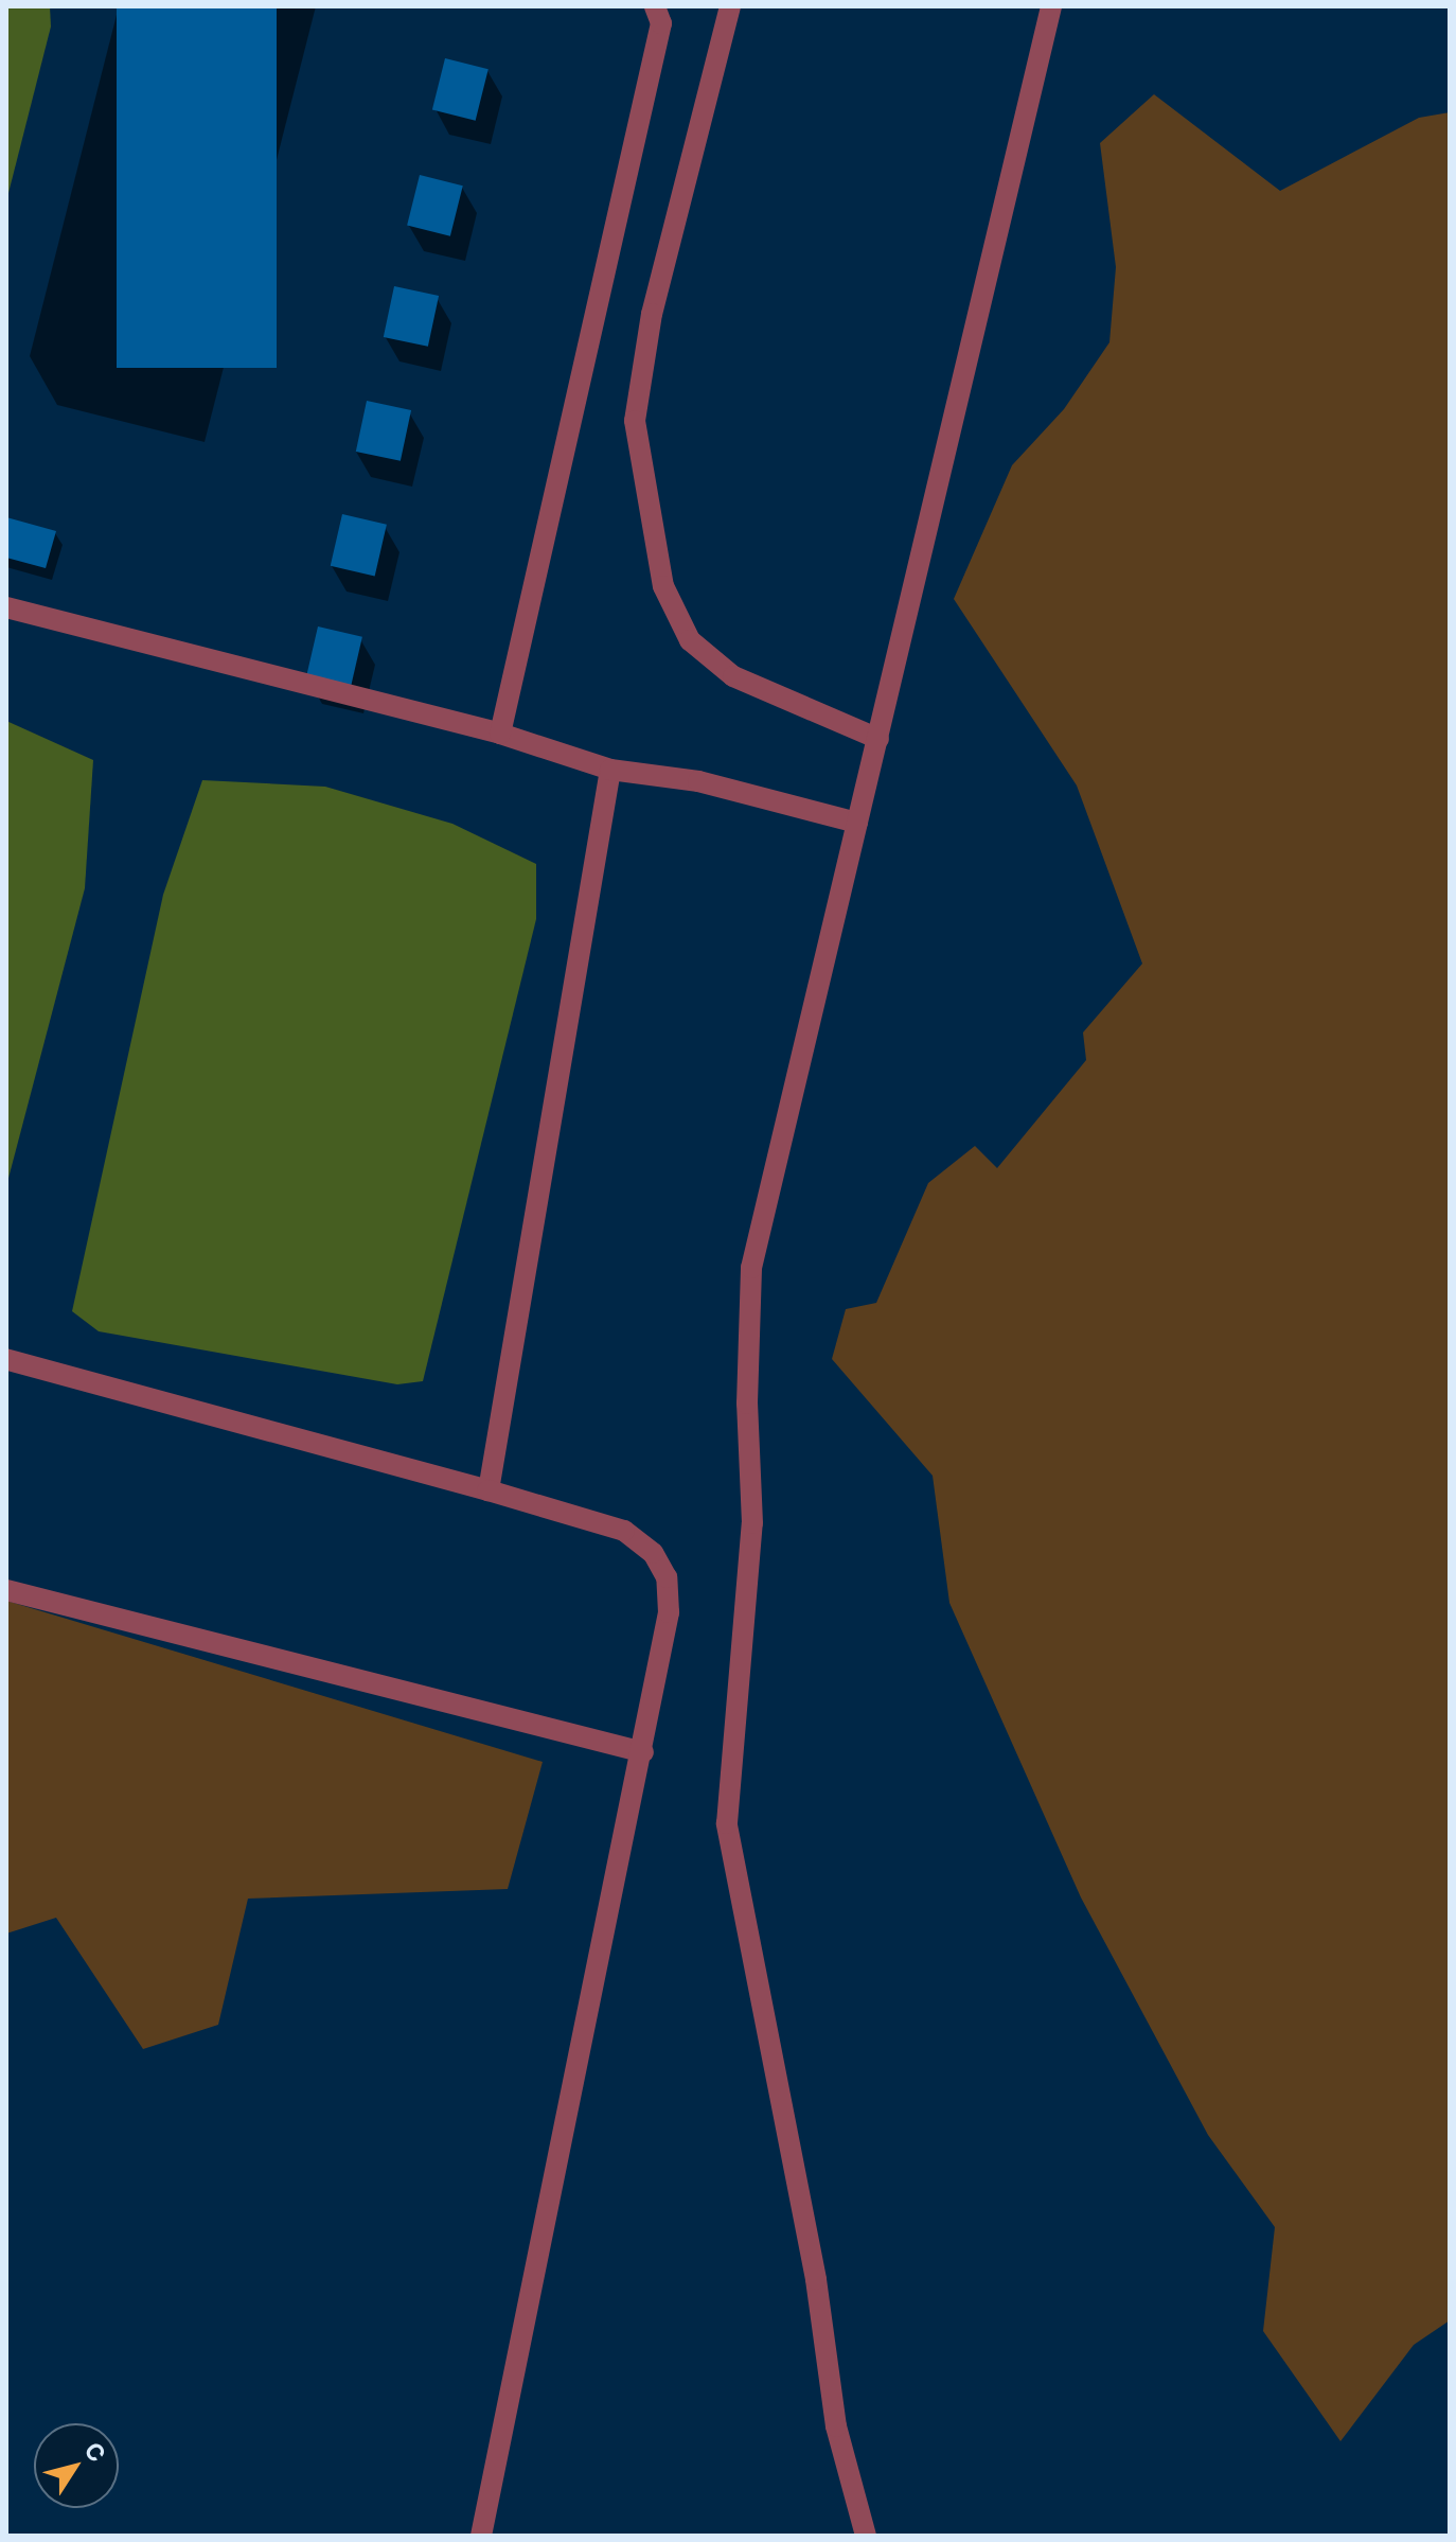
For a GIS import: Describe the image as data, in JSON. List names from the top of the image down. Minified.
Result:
{"north":"top right"}
